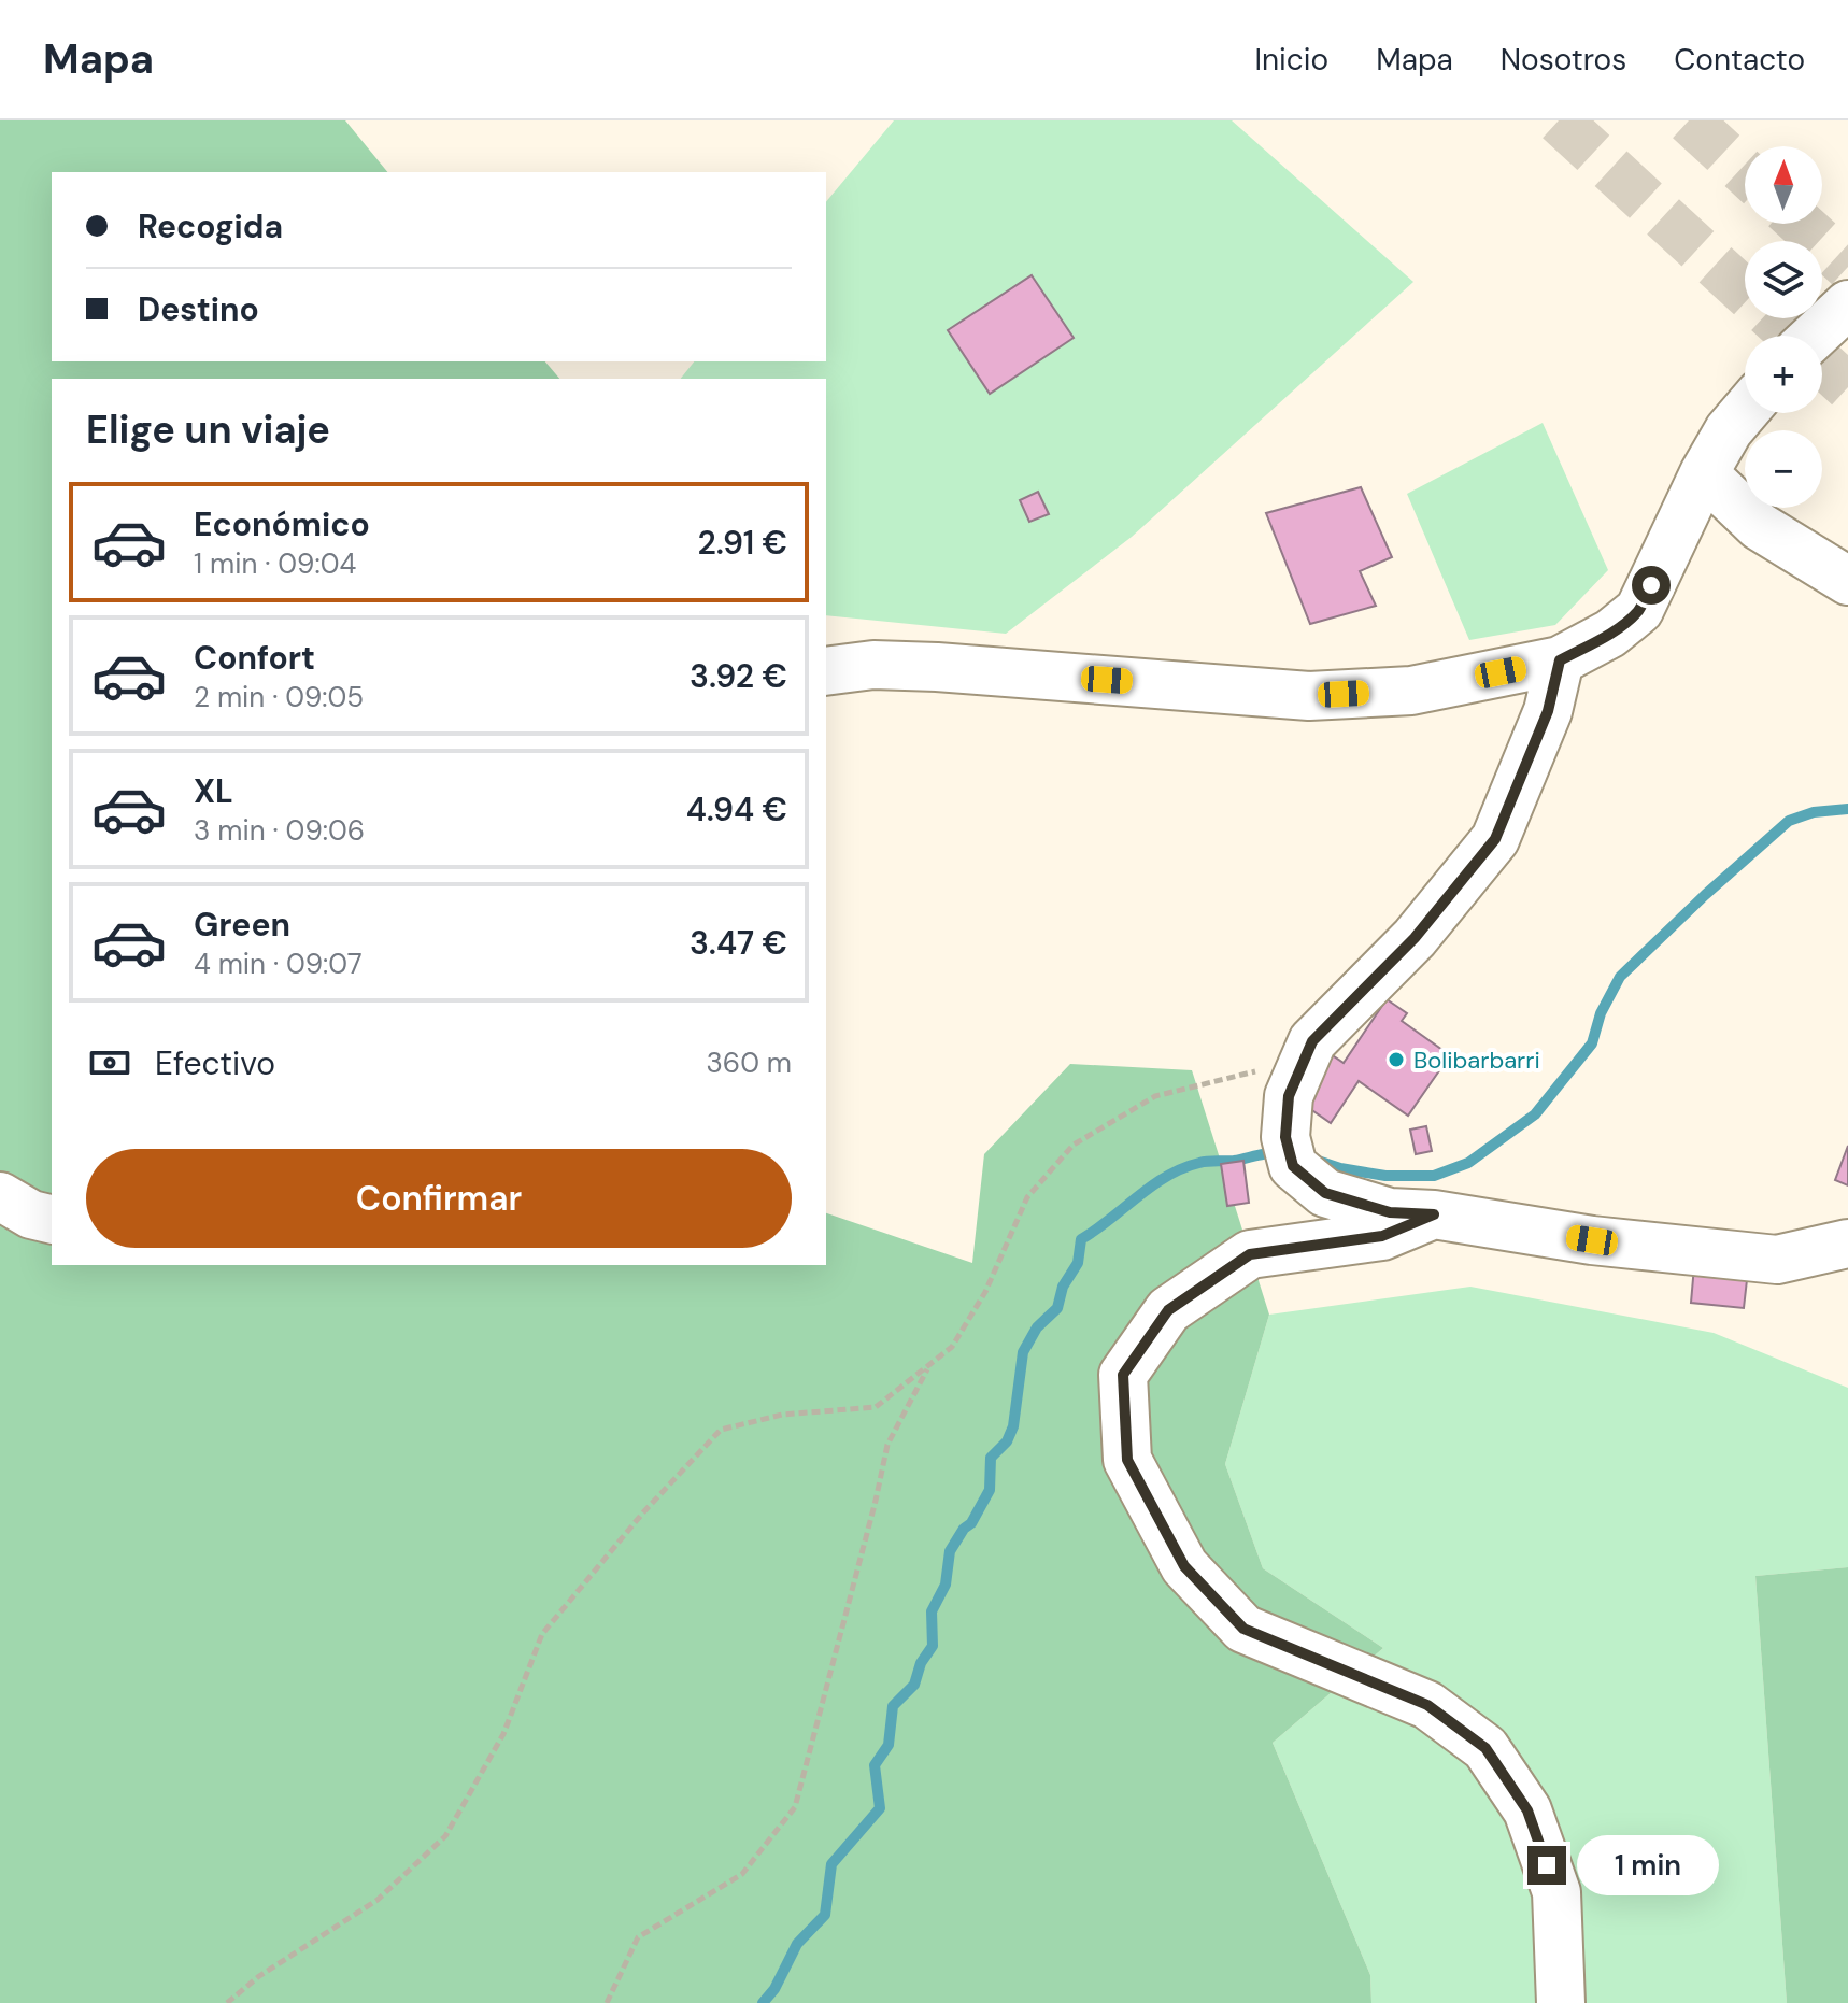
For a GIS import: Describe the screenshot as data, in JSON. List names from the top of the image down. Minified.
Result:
{"places":["Bolibarbarri"],"north":"top","page":{"header":"Mapa","nav":["Inicio","Mapa","Nosotros","Contacto"],"map_buttons":["+","−"],"banner":["Recogida","Destino"],"heading":"Elige un viaje","list":[{"name":"Económico","note":"1 min · 09:04","value":"2.91 €"},{"name":"Confort","note":"2 min · 09:05","value":"3.92 €"},{"name":"XL","note":"3 min · 09:06","value":"4.94 €"},{"name":"Green","note":"4 min · 09:07","value":"3.47 €"}],"pay":["Efectivo","360 m"],"buttons":"Confirmar","bubble":"1 min"}}
